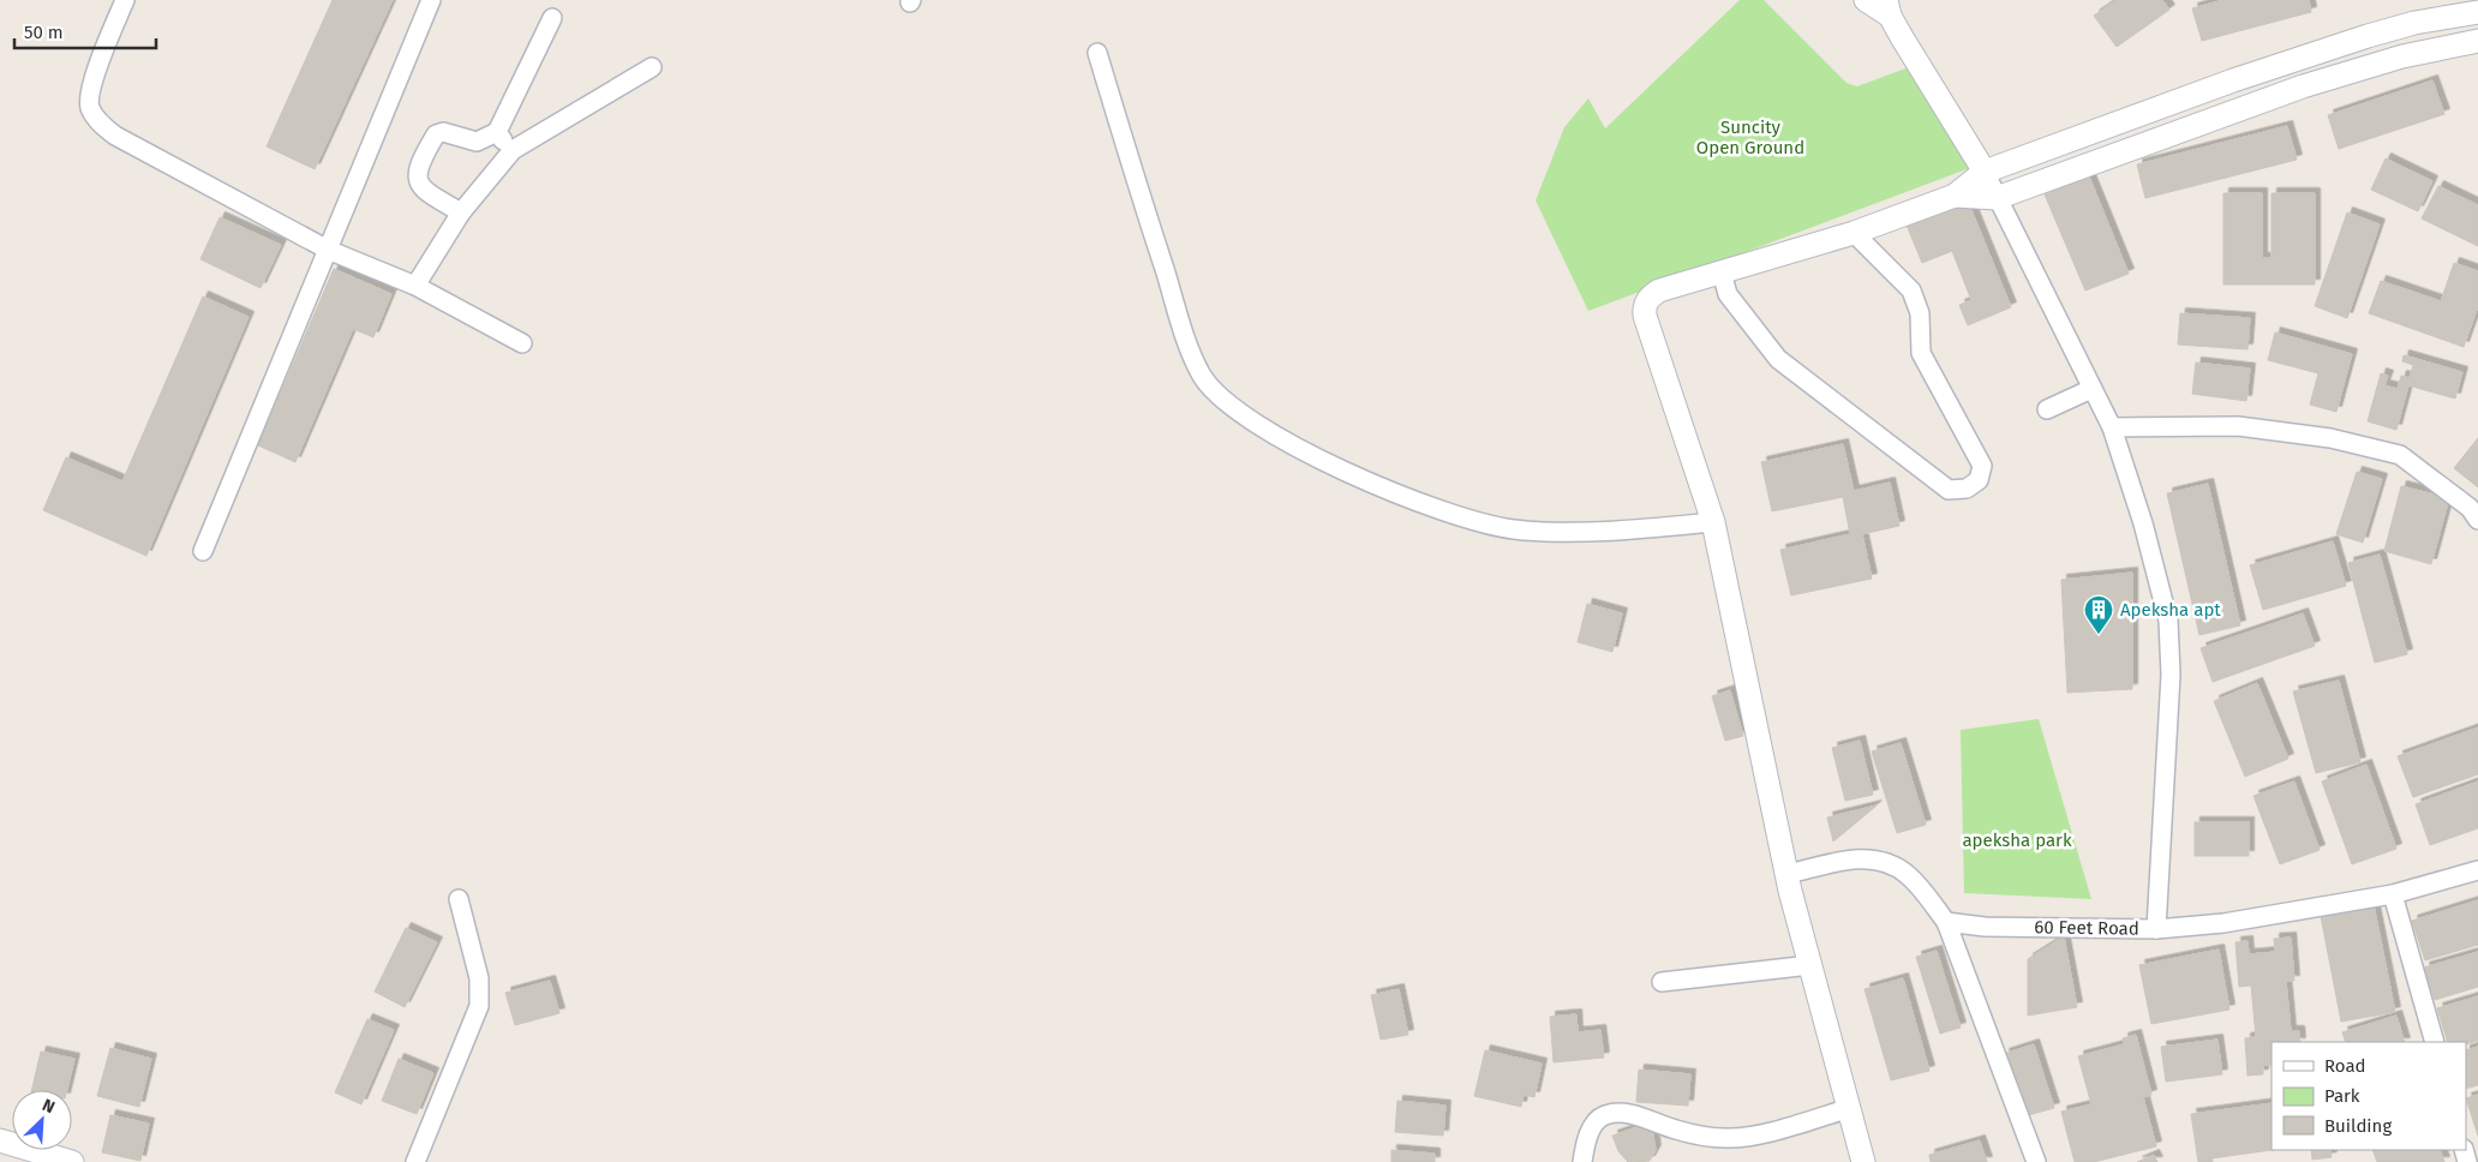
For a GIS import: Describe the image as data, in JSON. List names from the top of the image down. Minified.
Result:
{"streets":{"street":["60 Feet Road"]},"parks":["Suncity Open Ground","apeksha park"],"places":{"building":["Apeksha apt"]},"legend":["Road","Park","Building"],"scale_bar":"50 m","north":"top right"}
